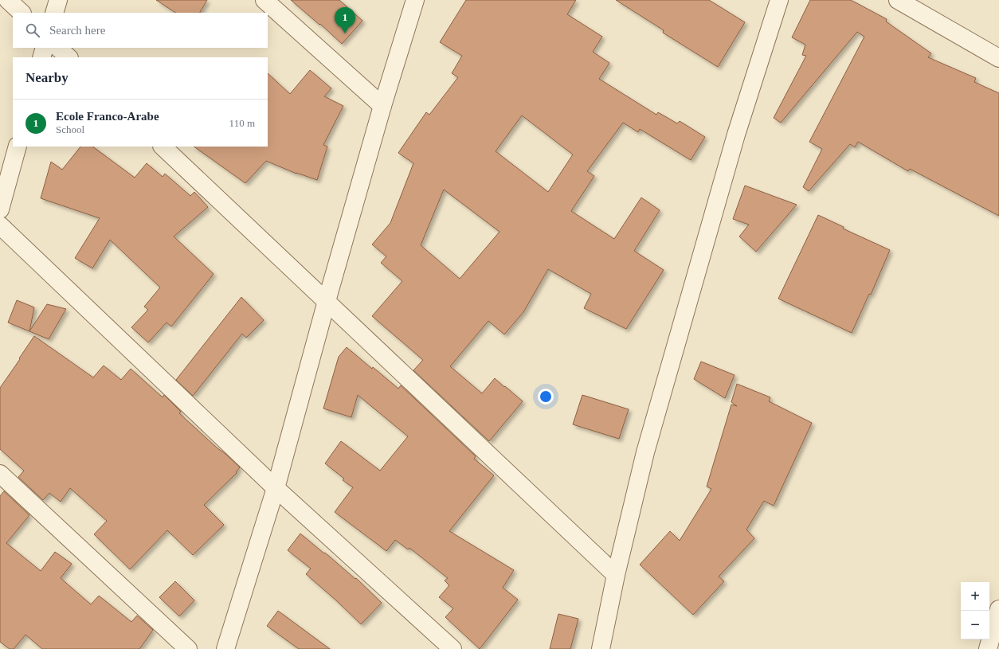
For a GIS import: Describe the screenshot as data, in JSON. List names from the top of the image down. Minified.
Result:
{"page":{"pins":"1","search":"Search here","heading":"Nearby","list":[{"mark":"1","name":"Ecole Franco-Arabe","note":"School","value":"110 m"}],"map_buttons":["+","−"]}}
